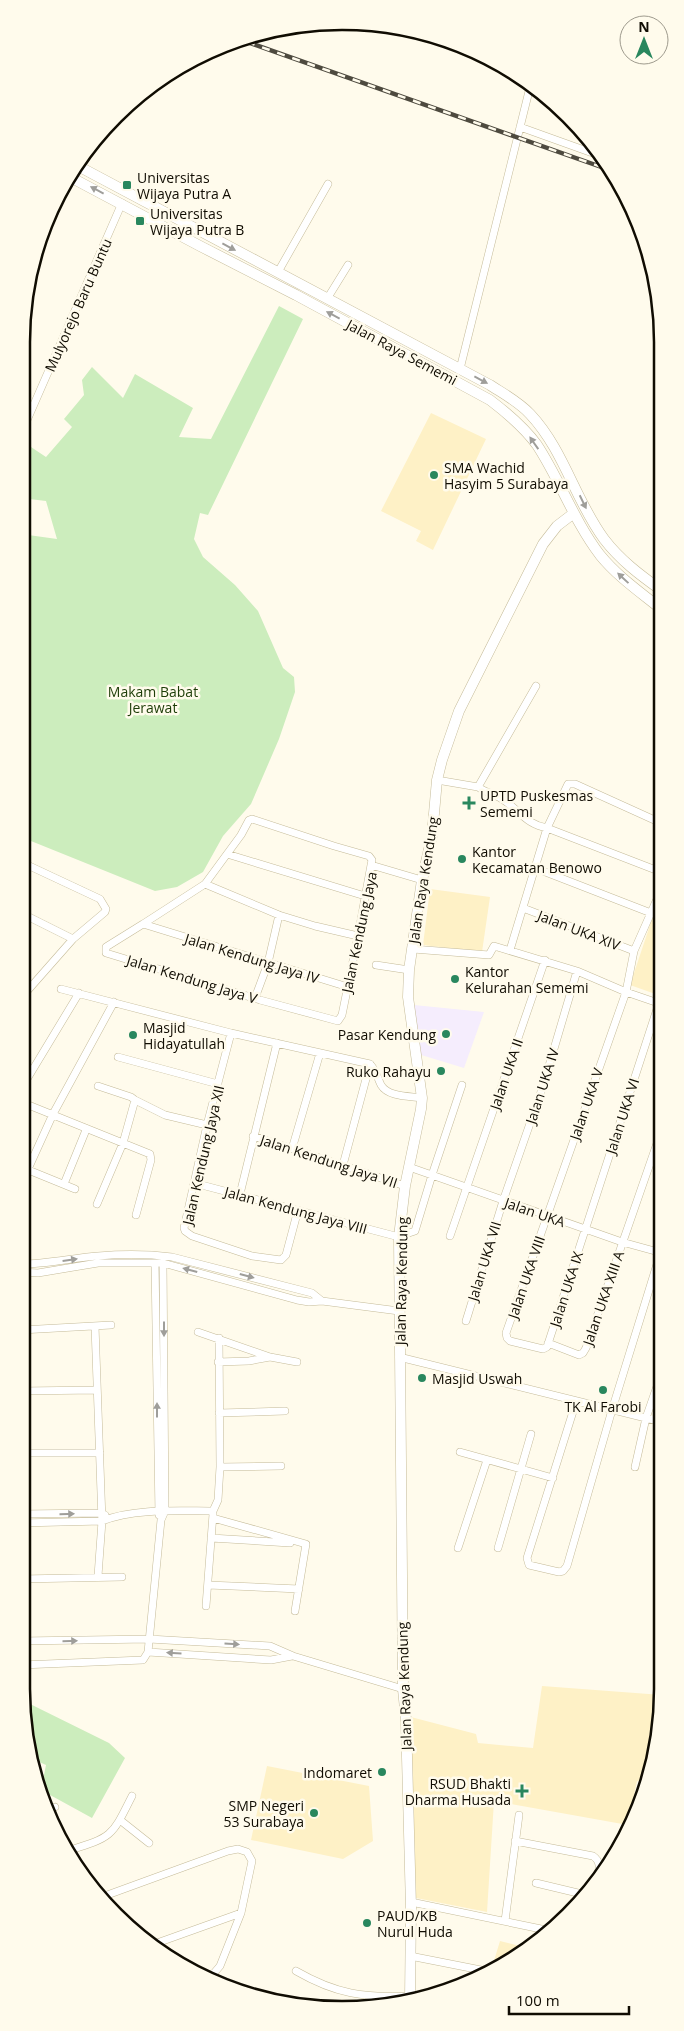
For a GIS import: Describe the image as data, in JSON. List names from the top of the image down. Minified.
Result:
{"streets":{"main road":["Jalan Raya Sememi","Jalan Raya Kendung"],"street":["Mulyorejo Baru Buntu","Jalan UKA XIV","Jalan Kendung Jaya","Jalan Kendung Jaya IV","Jalan Kendung Jaya V","Jalan UKA II","Jalan UKA IV","Jalan UKA V","Jalan UKA VI","Jalan Kendung Jaya XII","Jalan Kendung Jaya VII","Jalan Kendung Jaya VIII","Jalan UKA","Jalan UKA VII","Jalan UKA VIII","Jalan UKA IX","Jalan UKA XIII A"]},"crossings":[["Mulyorejo Baru Buntu","Jalan Raya Sememi"],["Jalan Raya Sememi","Jalan Raya Kendung"],["Jalan Raya Kendung","Jalan Kendung Jaya"],["Jalan Raya Kendung","Jalan Kendung Jaya VII"],["Jalan Raya Kendung","Jalan Kendung Jaya VIII"],["Jalan Raya Kendung","Jalan UKA"],["Jalan UKA XIV","Jalan UKA V"],["Jalan Kendung Jaya","Jalan Kendung Jaya IV"],["Jalan Kendung Jaya","Jalan Kendung Jaya V"],["Jalan Kendung Jaya IV","Jalan Kendung Jaya V"],["Jalan UKA II","Jalan UKA"],["Jalan UKA IV","Jalan UKA"],["Jalan UKA IV","Jalan UKA VII"],["Jalan UKA V","Jalan UKA"],["Jalan UKA V","Jalan UKA VIII"],["Jalan UKA VI","Jalan UKA"],["Jalan UKA VI","Jalan UKA IX"],["Jalan Kendung Jaya XII","Jalan Kendung Jaya VIII"],["Jalan UKA","Jalan UKA VII"],["Jalan UKA","Jalan UKA VIII"],["Jalan UKA","Jalan UKA IX"],["Jalan UKA","Jalan UKA XIII A"],["Jalan UKA VIII","Jalan UKA IX"],["Jalan UKA VIII","Jalan UKA XIII A"],["Jalan UKA IX","Jalan UKA XIII A"]],"parks":["Makam Babat Jerawat"],"places":{"transit":["Universitas Wijaya Putra A","Universitas Wijaya Putra B"],"other":["SMA Wachid Hasyim 5 Surabaya","Kantor Kecamatan Benowo","Kantor Kelurahan Sememi","Pasar Kendung","Masjid Hidayatullah","Ruko Rahayu","Masjid Uswah","TK Al Farobi","Indomaret","SMP Negeri 53 Surabaya","PAUD/KB Nurul Huda"],"health":["UPTD Puskesmas Sememi","RSUD Bhakti Dharma Husada"]},"scale_bar":"100 m","north":"top"}
